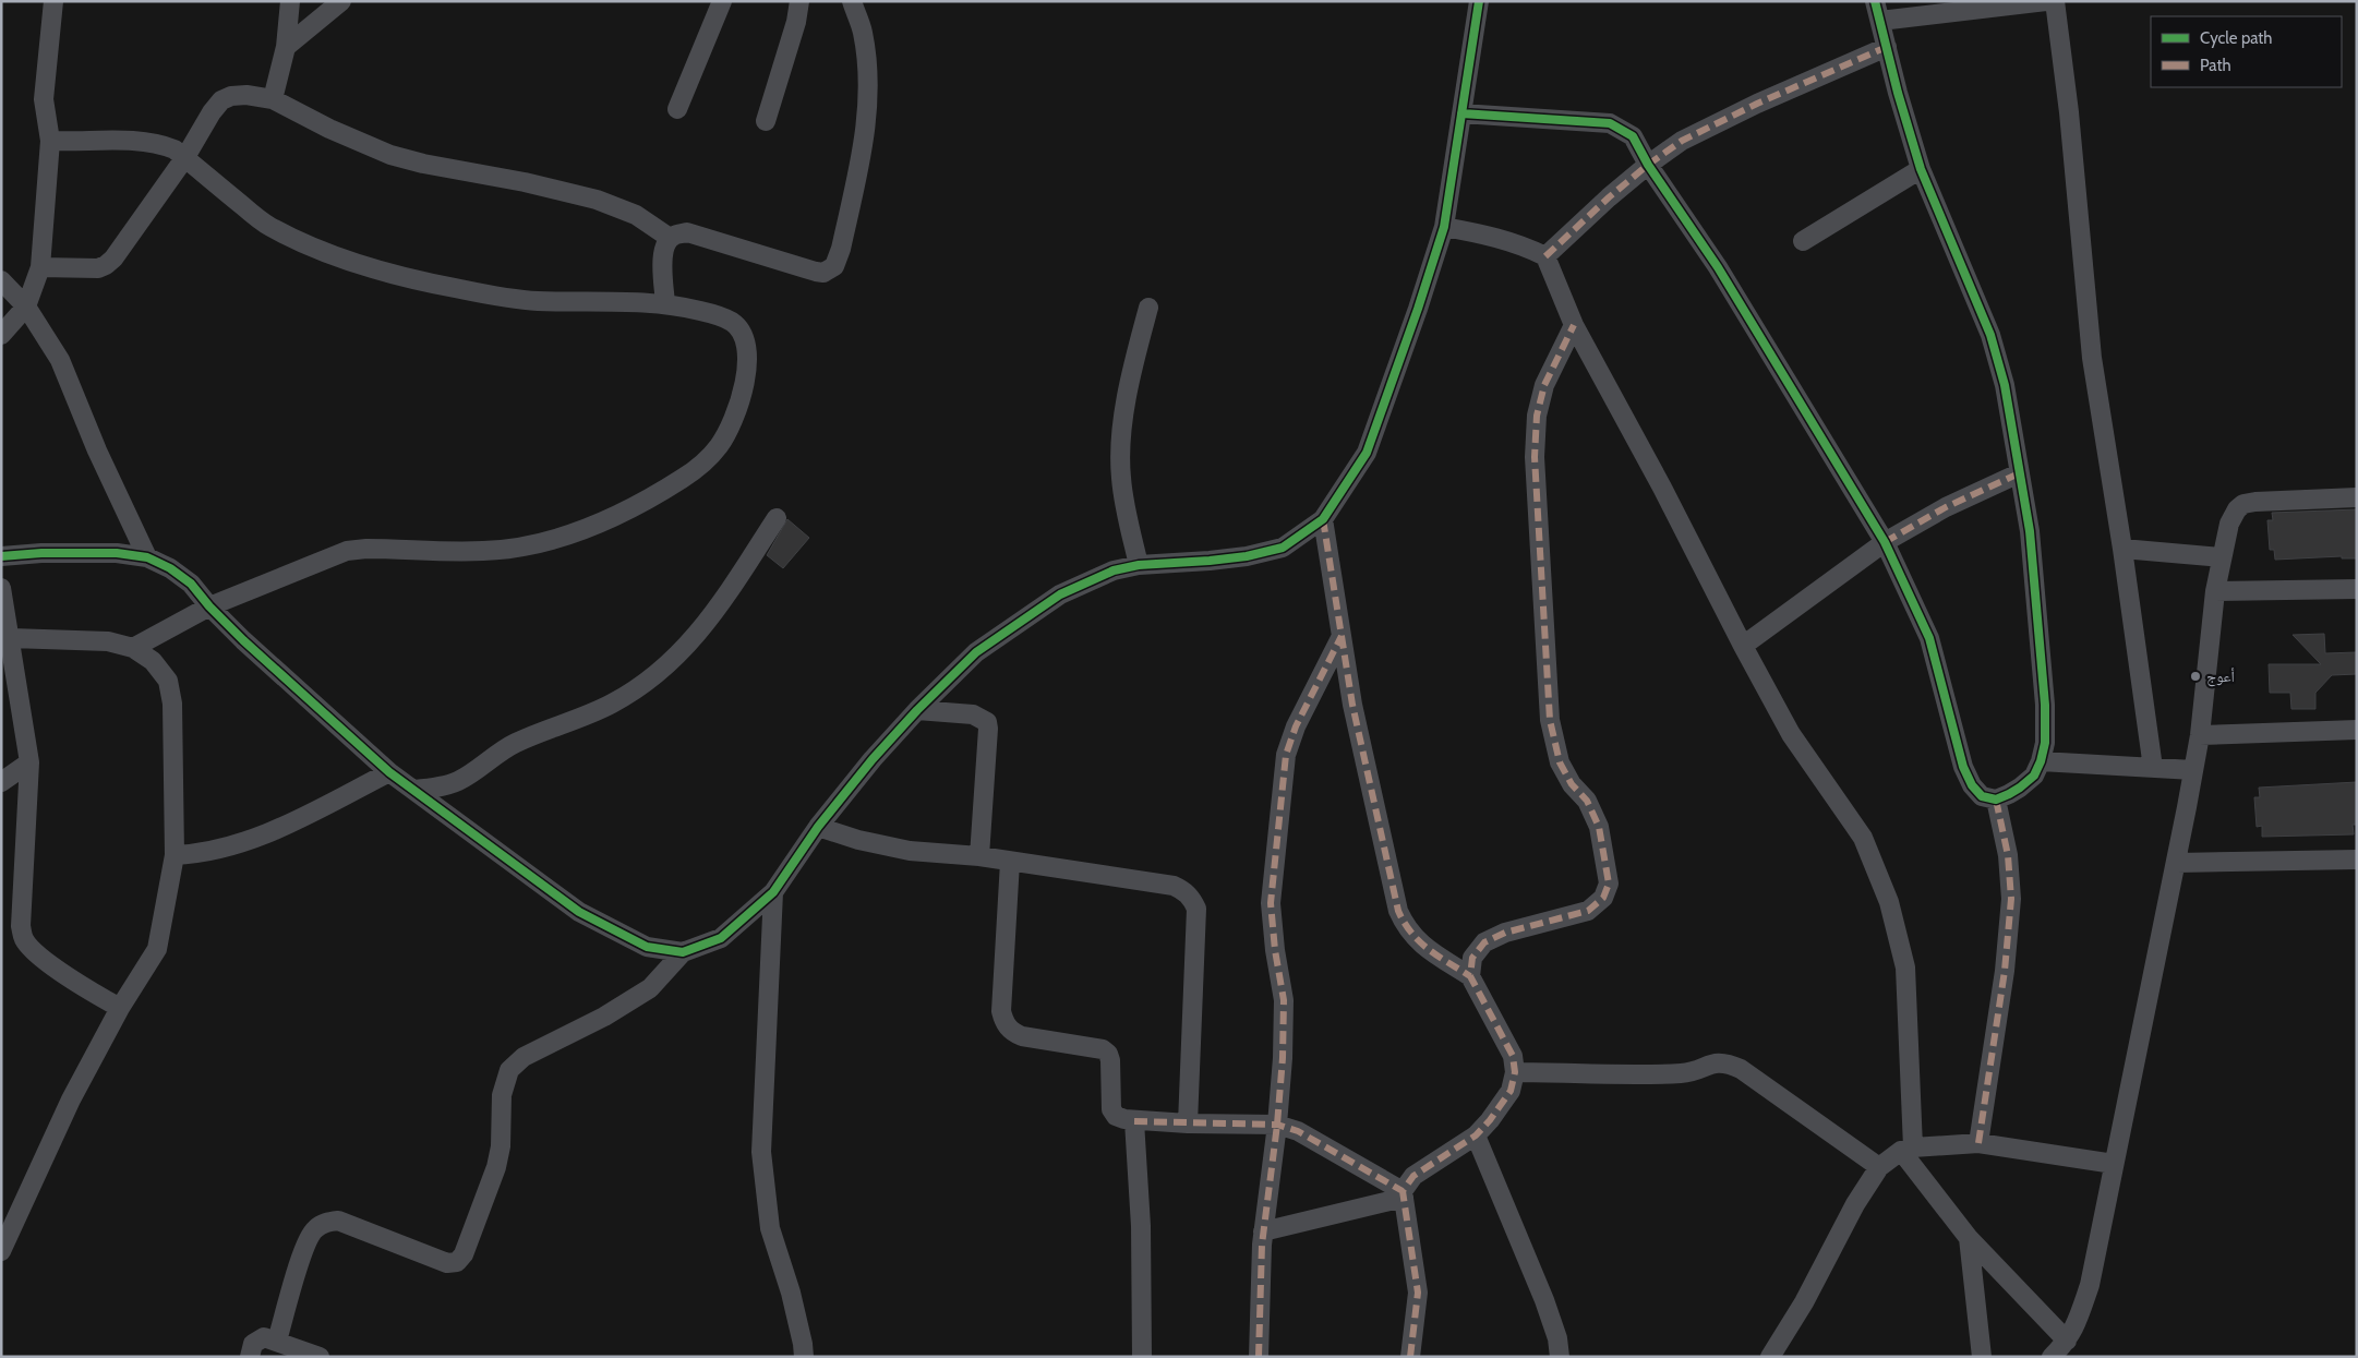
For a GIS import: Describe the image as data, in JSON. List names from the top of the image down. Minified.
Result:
{"places":["أعوج"],"legend":["Cycle path","Path"]}
